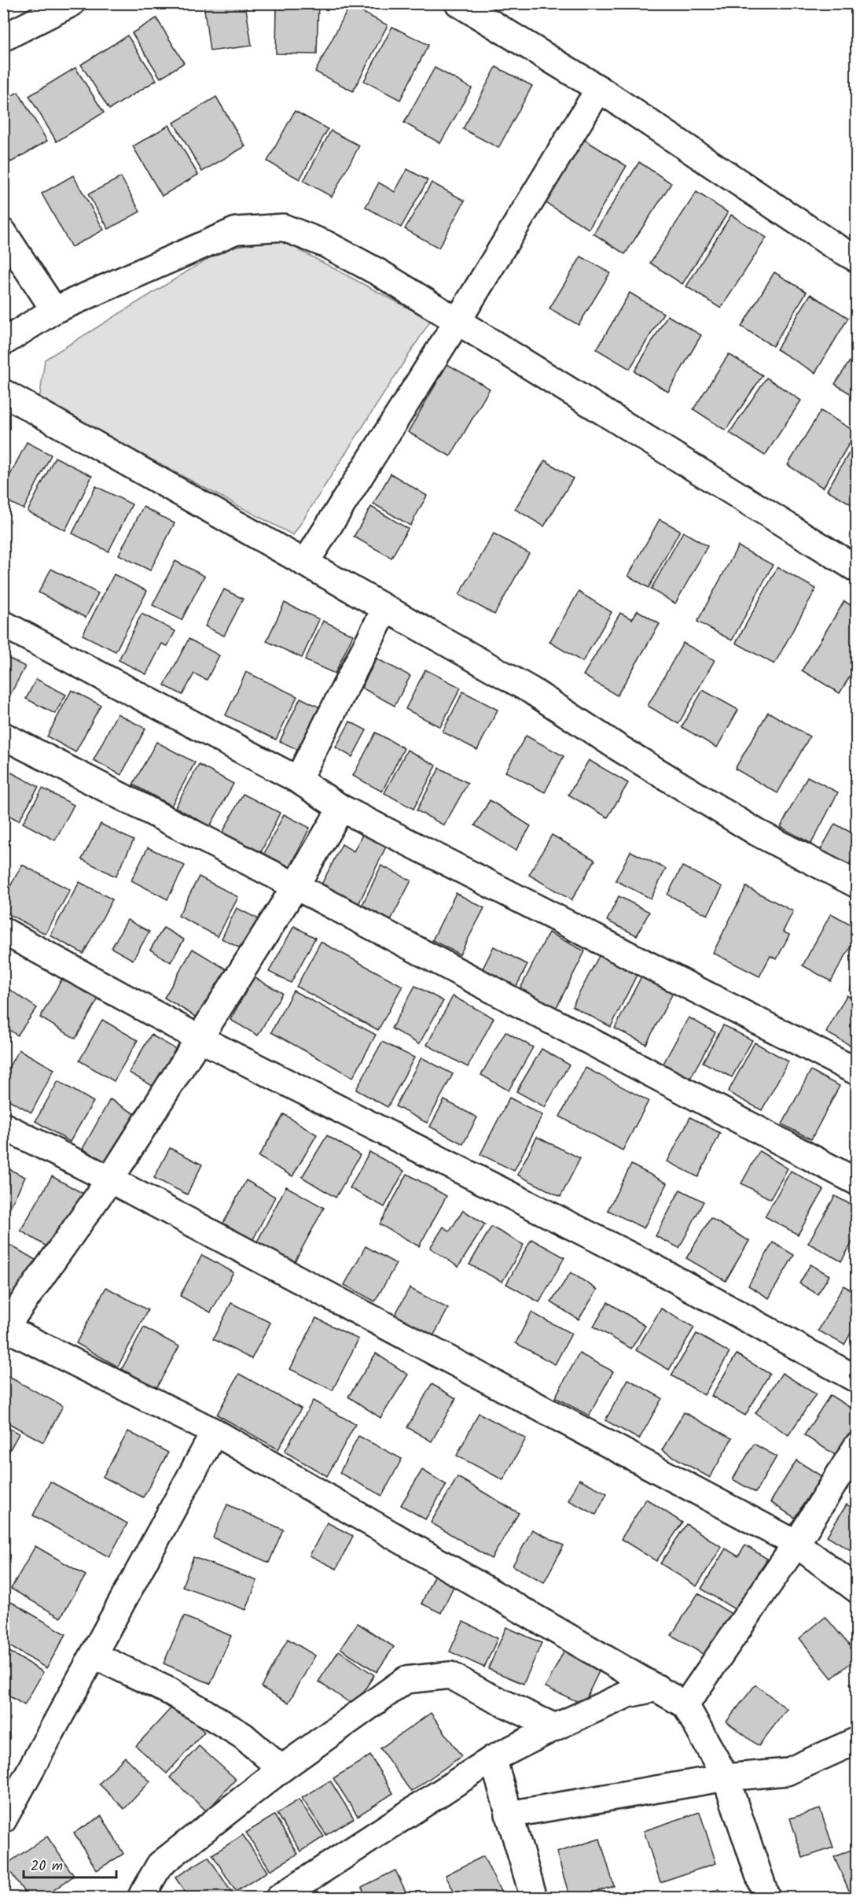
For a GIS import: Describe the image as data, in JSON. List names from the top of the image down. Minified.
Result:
{"scale_bar":"20 m"}
